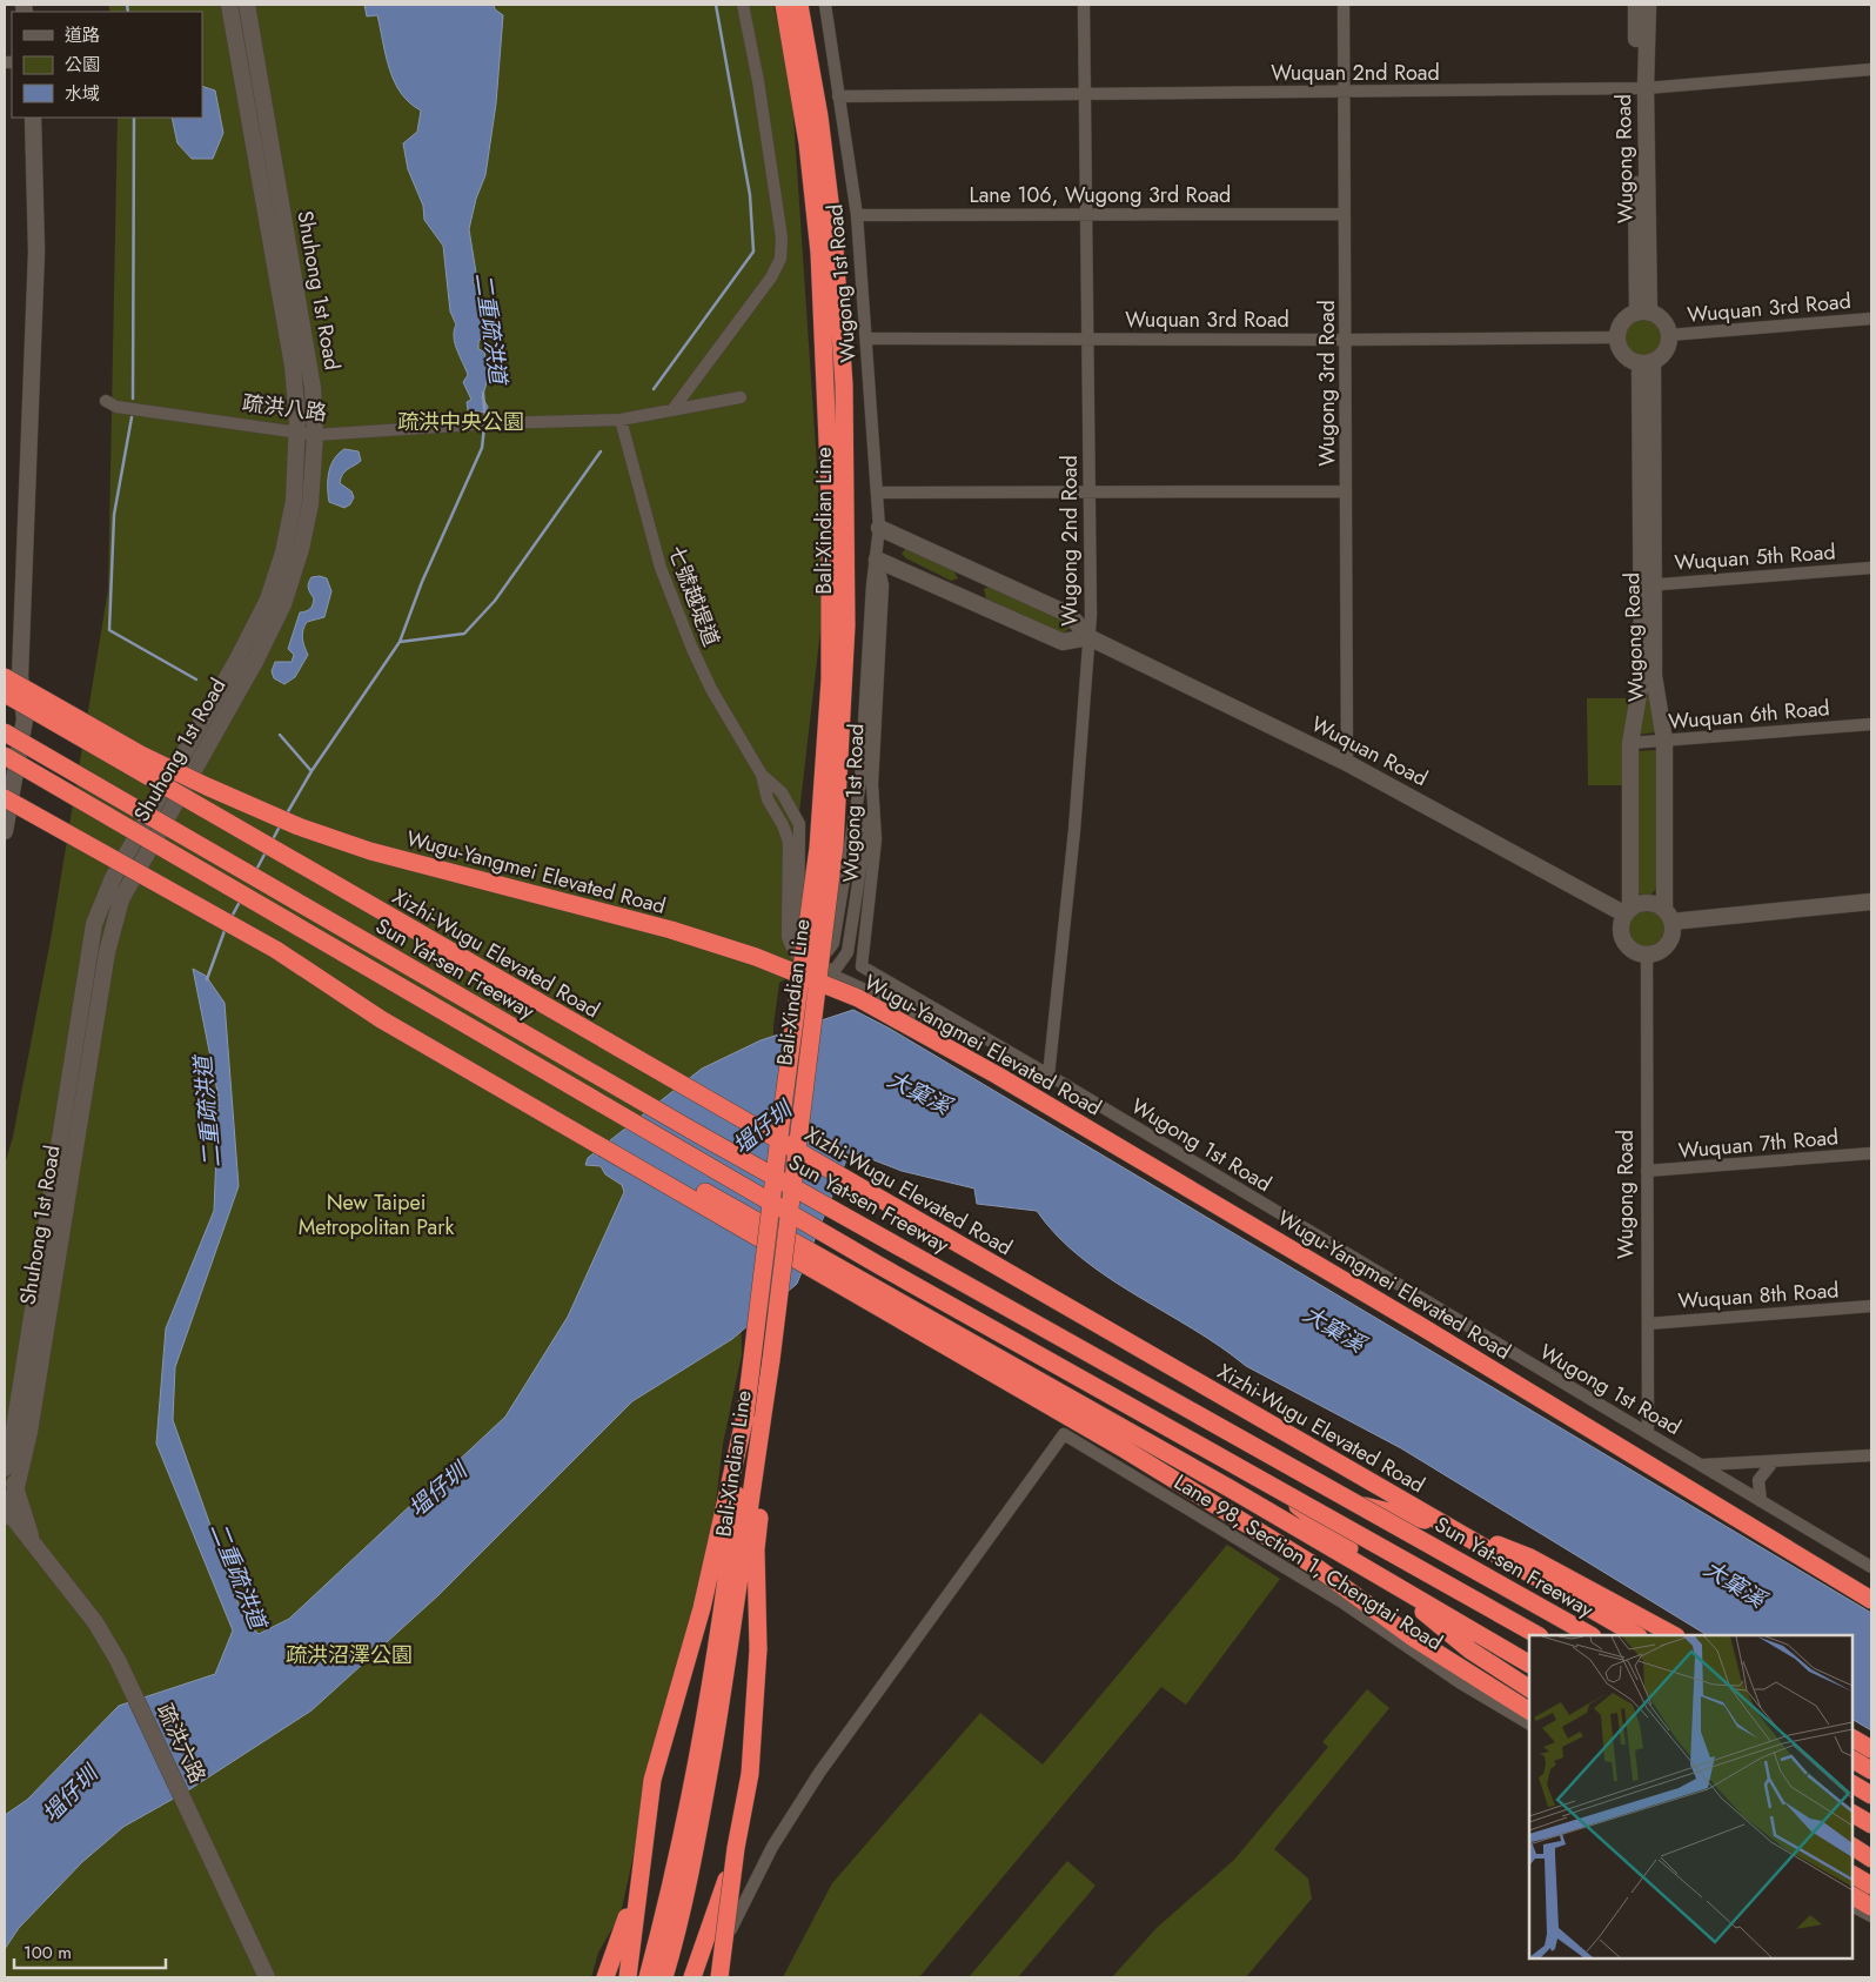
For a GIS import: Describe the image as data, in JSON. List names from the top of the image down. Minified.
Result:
{"streets":{"highway":["Bali-Xindian Line","Wugu-Yangmei Elevated Road","Xizhi-Wugu Elevated Road","Sun Yat-sen Freeway"],"street":["Wuquan 2nd Road","Wugong Road","Lane 106, Wugong 3rd Road","Wugong 1st Road","Shuhong 1st Road","Wuquan 3rd Road","Wugong 3rd Road","疏洪八路","Wugong 2nd Road","Wuquan 5th Road","七號越堤道","Wuquan 6th Road","Wuquan Road","Wuquan 7th Road","Wuquan 8th Road","Lane 98, Section 1, Chengtai Road","疏洪六路"]},"crossings":[["Wuquan 2nd Road","Wugong Road"],["Wuquan 2nd Road","Wugong 1st Road"],["Wuquan 2nd Road","Wugong 3rd Road"],["Wuquan 2nd Road","Wugong 2nd Road"],["Wugong Road","Wugong 1st Road"],["Wugong Road","Wuquan 3rd Road"],["Wugong Road","Wuquan 5th Road"],["Wugong Road","Wuquan 6th Road"],["Wugong Road","Wuquan Road"],["Wugong Road","Wuquan 7th Road"],["Wugong Road","Wuquan 8th Road"],["Lane 106, Wugong 3rd Road","Wugong 1st Road"],["Lane 106, Wugong 3rd Road","Wugong 3rd Road"],["Lane 106, Wugong 3rd Road","Wugong 2nd Road"],["Wugong 1st Road","Wuquan 3rd Road"],["Wugong 1st Road","Wugong 2nd Road"],["Wugong 1st Road","七號越堤道"],["Wugong 1st Road","Wuquan Road"],["Shuhong 1st Road","疏洪八路"],["Shuhong 1st Road","疏洪六路"],["Wuquan 3rd Road","Wugong 3rd Road"],["Wuquan 3rd Road","Wugong 2nd Road"],["Wugong 3rd Road","Wuquan Road"],["疏洪八路","七號越堤道"],["Wugong 2nd Road","Wuquan Road"]],"water":["二重疏洪道","大窠溪","塭仔圳"],"parks":["疏洪中央公園","New Taipei Metropolitan Park","疏洪沼澤公園"],"legend":["道路","公園","水域"],"scale_bar":"100 m"}
